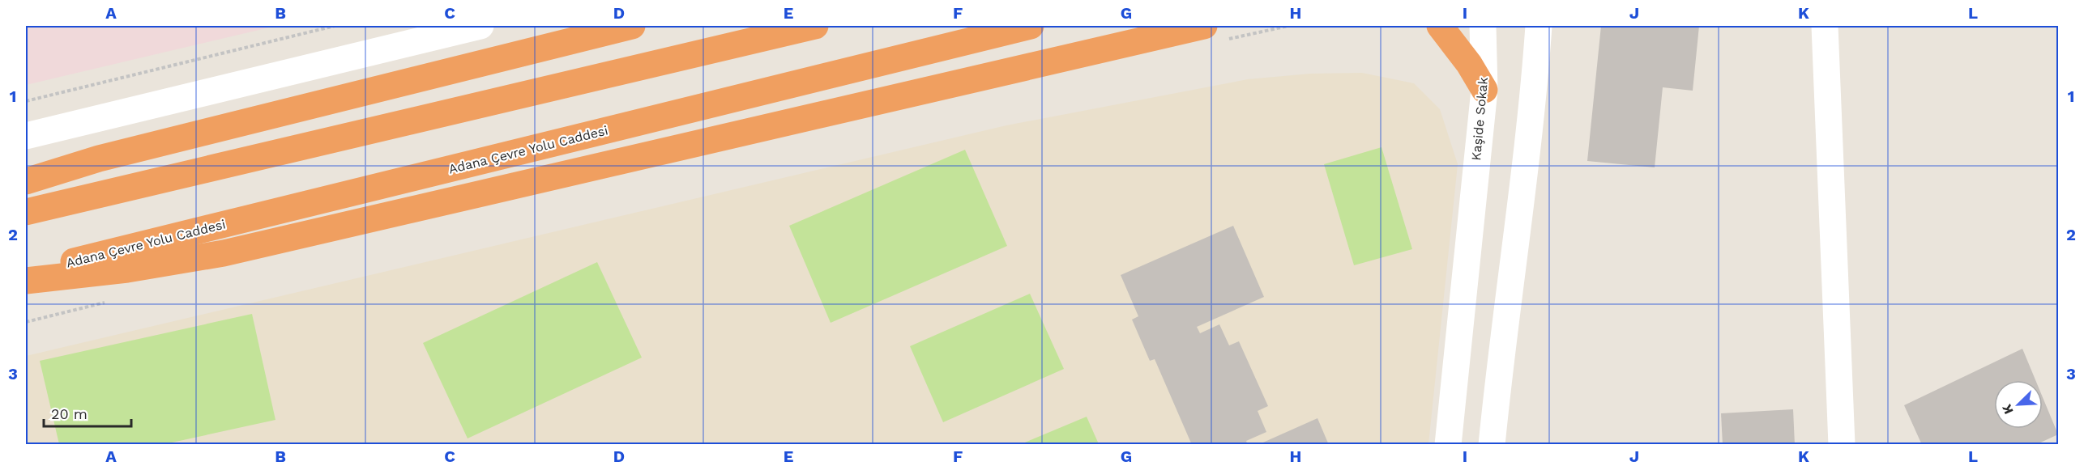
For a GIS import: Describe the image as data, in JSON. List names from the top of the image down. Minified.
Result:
{"streets":{"highway":["Adana Çevre Yolu Caddesi"],"street":["Kaşide Sokak"]},"scale_bar":"20 m","north":"bottom left","grid":{"columns":["A","B","C","D","E","F","G","H","I","J","K","L"],"rows":["1","2","3"]}}
